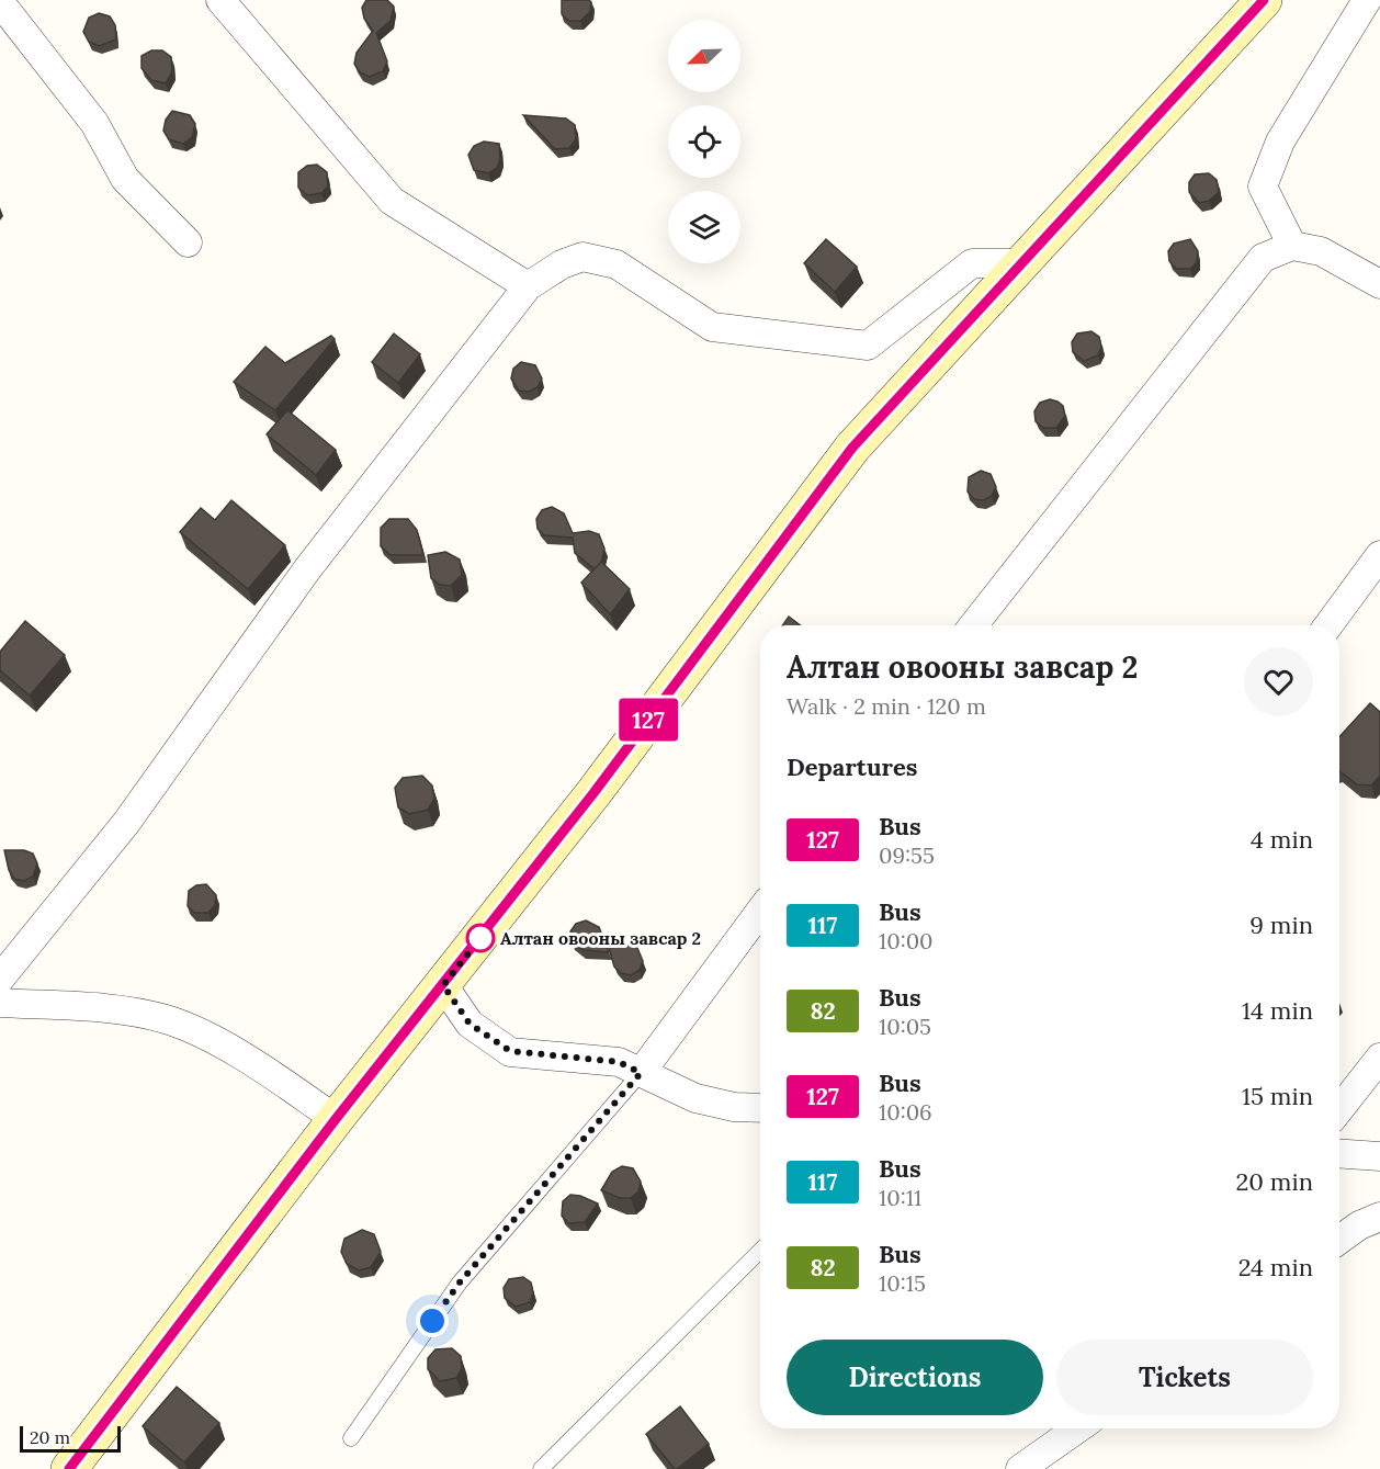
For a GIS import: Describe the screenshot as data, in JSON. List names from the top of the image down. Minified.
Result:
{"places":["Алтан овооны завсар 2"],"lines":["bus line 127"],"scale_bar":"20 m","north":"bottom left","page":{"on_map":"127","heading":[["Алтан овооны завсар 2","Walk · 2 min · 120 m"],"Departures"],"list":[{"mark":"127","name":"Bus","note":"09:55","value":"4 min"},{"mark":"117","name":"Bus","note":"10:00","value":"9 min"},{"mark":"82","name":"Bus","note":"10:05","value":"14 min"},{"mark":"127","name":"Bus","note":"10:06","value":"15 min"},{"mark":"117","name":"Bus","note":"10:11","value":"20 min"},{"mark":"82","name":"Bus","note":"10:15","value":"24 min"}],"buttons":["Directions","Tickets"],"scale":"20 m"}}
